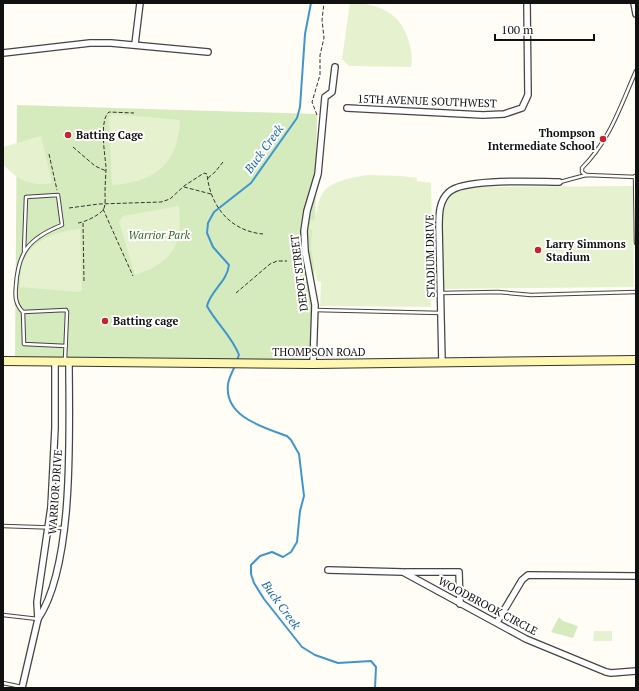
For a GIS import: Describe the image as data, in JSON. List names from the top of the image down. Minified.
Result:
{"streets":{"street":["15TH AVENUE SOUTHWEST","STADIUM DRIVE","DEPOT STREET","THOMPSON ROAD","WARRIOR DRIVE","WOODBROOK CIRCLE"]},"crossings":[["STADIUM DRIVE","THOMPSON ROAD"],["DEPOT STREET","THOMPSON ROAD"],["THOMPSON ROAD","WARRIOR DRIVE"]],"water":["Buck Creek"],"parks":["Warrior Park"],"places":["Batting Cage","Thompson Intermediate School","Larry Simmons Stadium","Batting cage"],"scale_bar":"100 m"}
